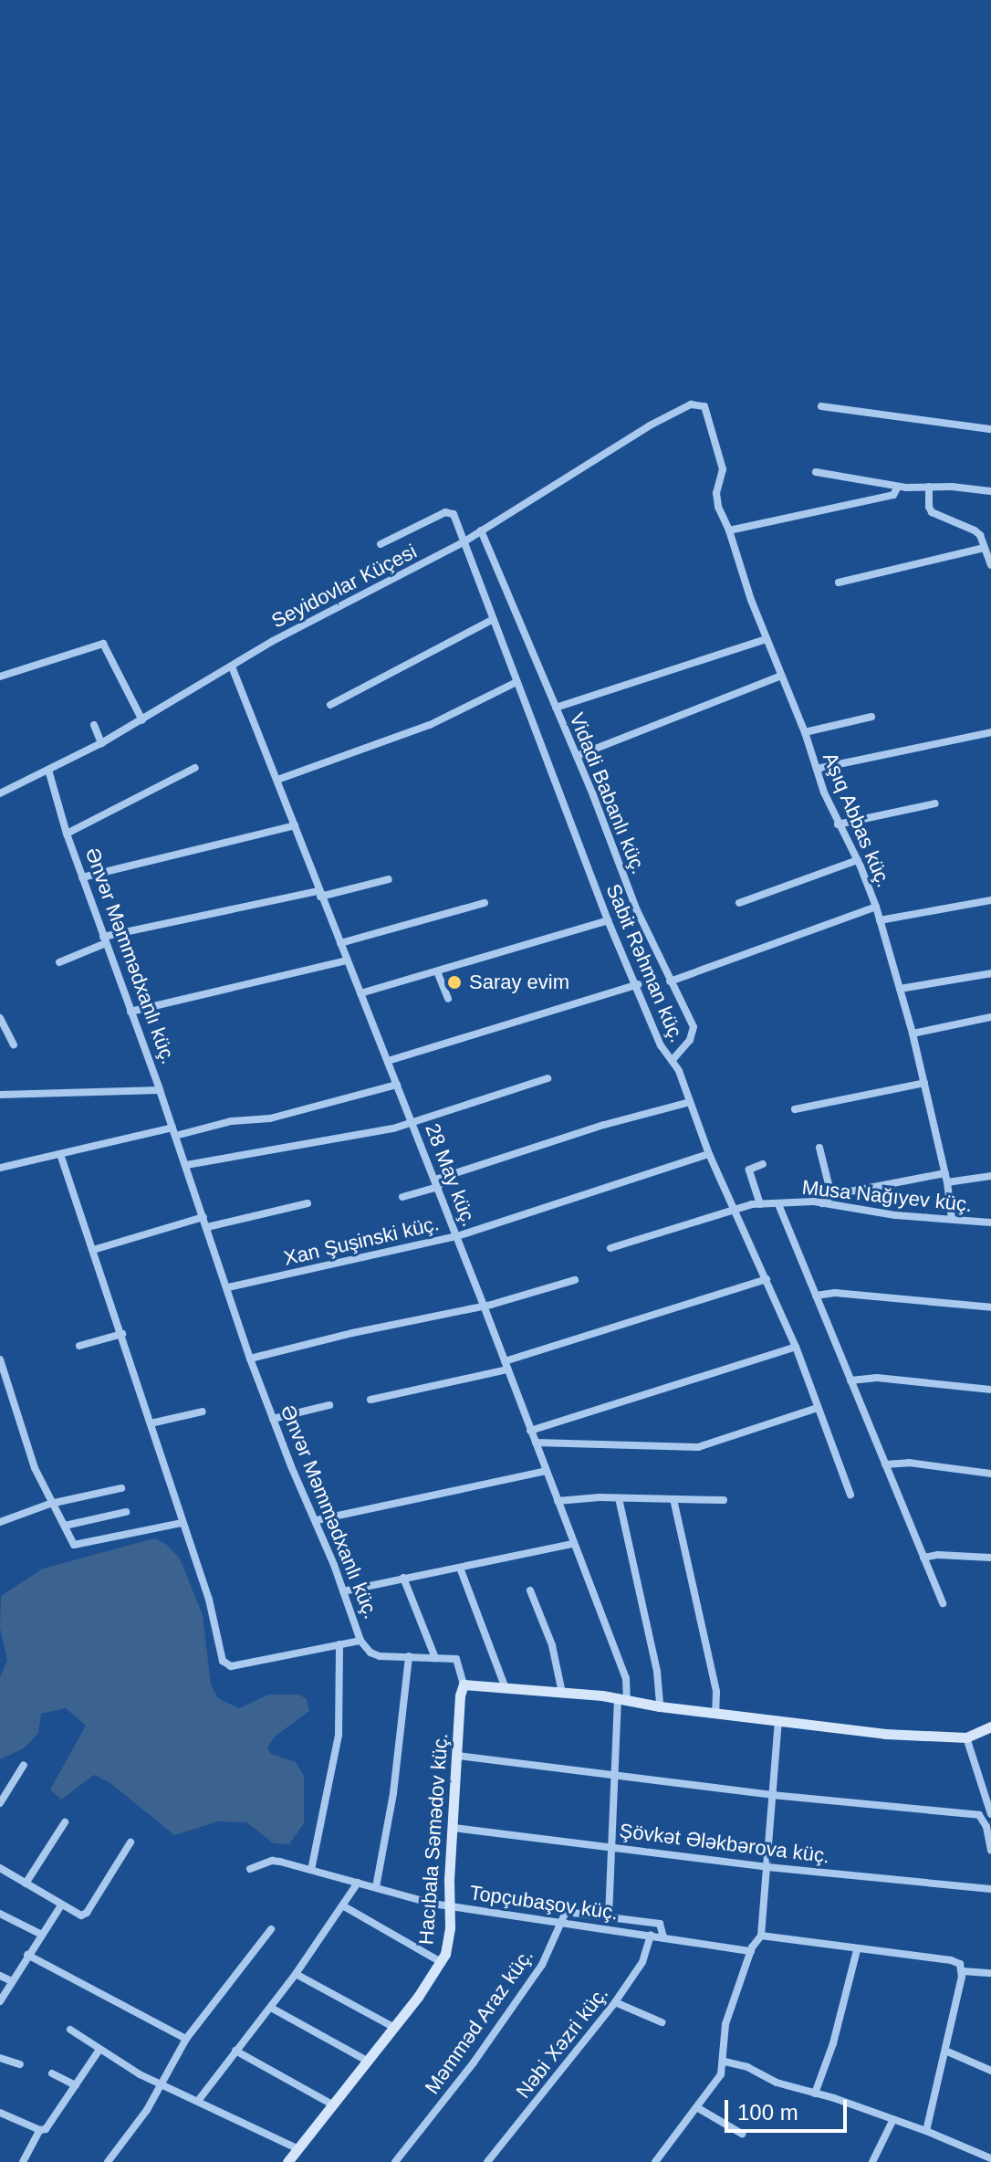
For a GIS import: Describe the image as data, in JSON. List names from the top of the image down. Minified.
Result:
{"streets":{"street":["Seyidovlar Küçesi","Vidadi Babanlı küç.","Aşıq Abbas küç.","Ənvər Məmmədxanlı küç.","Sabit Rəhman küç.","28 May küç.","Musa Nağıyev küç.","Xan Şuşinski küç.","Hacıbala Səmədov küç.","Şövkət Ələkbərova küç.","Topçubaşov küç.","Məmməd Araz küç.","Nəbi Xəzri küç."]},"crossings":[["Seyidovlar Küçesi","Vidadi Babanlı küç."],["Seyidovlar Küçesi","Aşıq Abbas küç."],["Seyidovlar Küçesi","Ənvər Məmmədxanlı küç."],["Seyidovlar Küçesi","Sabit Rəhman küç."],["Seyidovlar Küçesi","28 May küç."],["Vidadi Babanlı küç.","Sabit Rəhman küç."],["Aşıq Abbas küç.","Musa Nağıyev küç."],["Ənvər Məmmədxanlı küç.","Xan Şuşinski küç."],["Ənvər Məmmədxanlı küç.","Hacıbala Səmədov küç."],["Sabit Rəhman küç.","Musa Nağıyev küç."],["Sabit Rəhman küç.","Xan Şuşinski küç."],["28 May küç.","Xan Şuşinski küç."],["28 May küç.","Şövkət Ələkbərova küç."],["Hacıbala Səmədov küç.","Şövkət Ələkbərova küç."],["Hacıbala Səmədov küç.","Topçubaşov küç."],["Topçubaşov küç.","Məmməd Araz küç."],["Topçubaşov küç.","Nəbi Xəzri küç."]],"places":["Saray evim"],"scale_bar":"100 m"}
